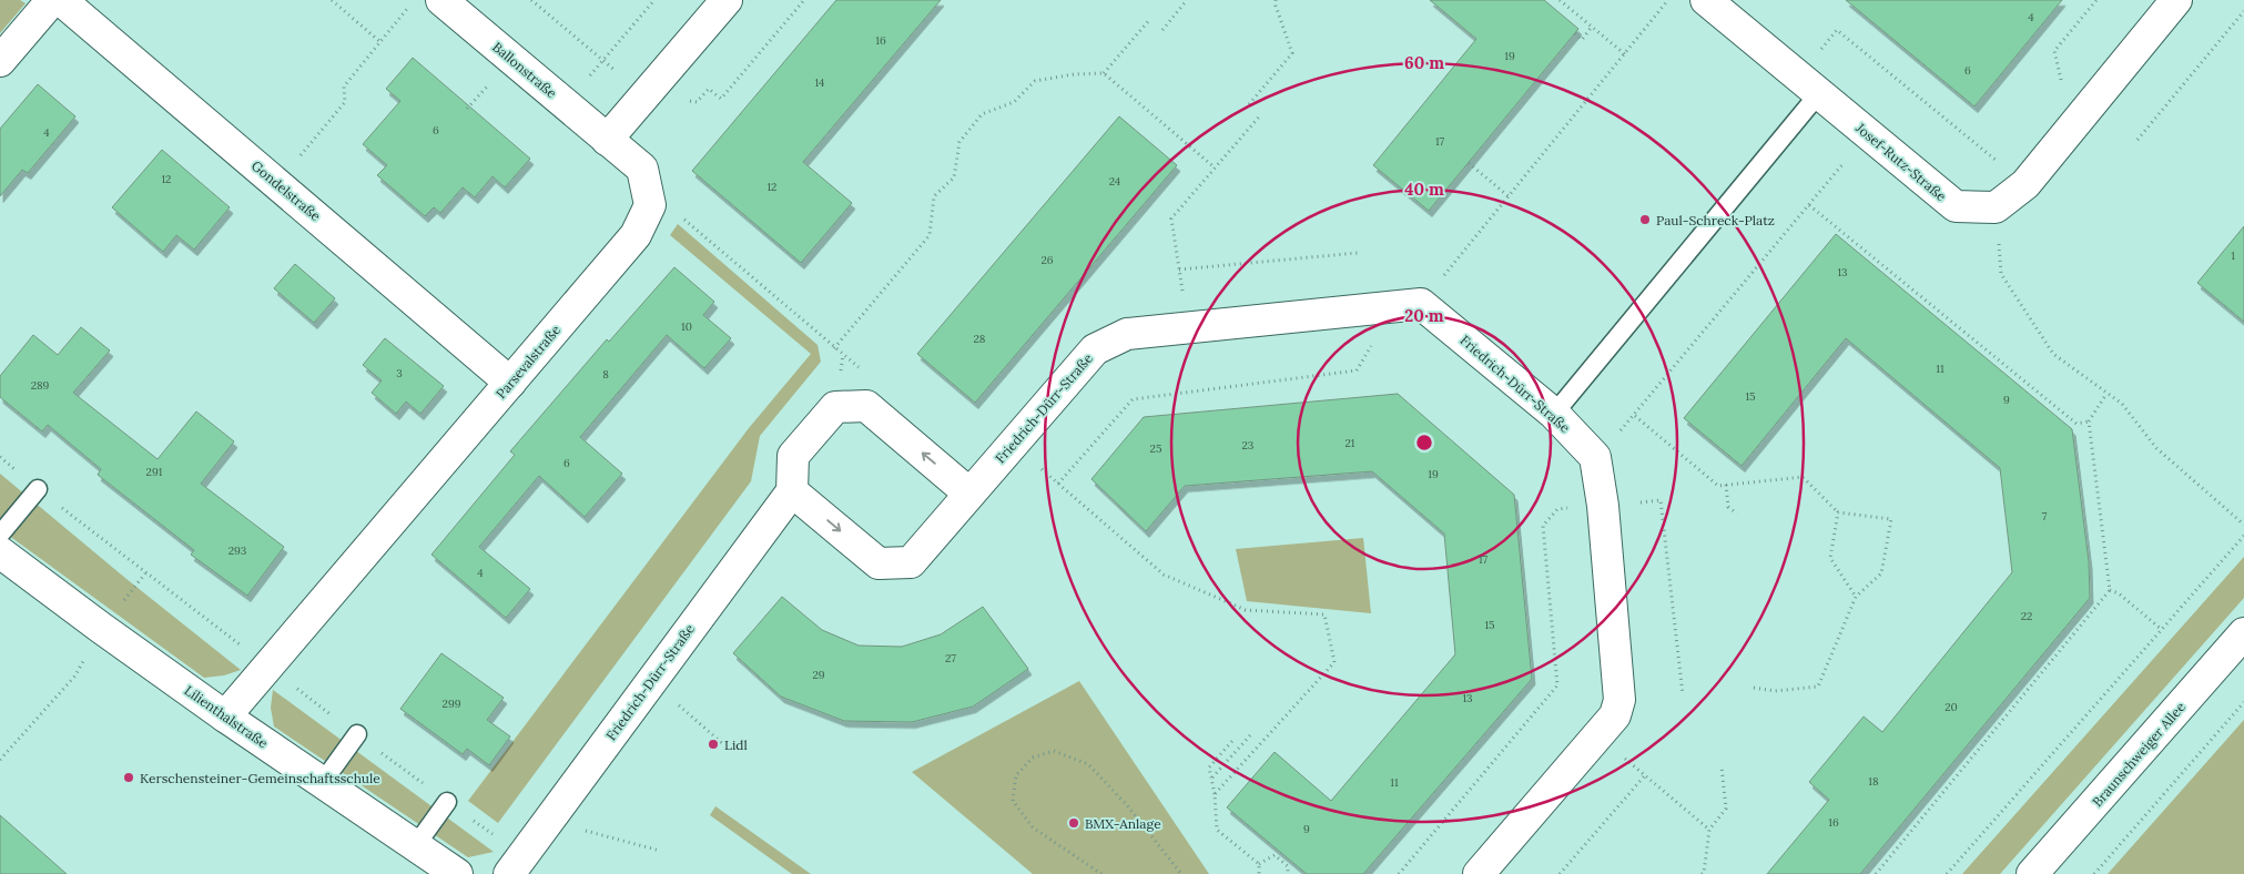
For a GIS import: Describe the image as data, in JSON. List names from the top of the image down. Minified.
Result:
{"streets":{"street":["Ballonstraße","Josef-Rutz-Straße","Gondelstraße","Parsevalstraße","Friedrich-Dürr-Straße","Lilienthalstraße","Braunschweiger Allee"]},"crossings":[["Gondelstraße","Parsevalstraße"],["Parsevalstraße","Lilienthalstraße"]],"places":["Paul-Schreck-Platz","Lidl","Kerschensteiner-Gemeinschaftsschule","BMX-Anlage"],"house_numbers":["4","16","19","6","14","6","4","17","12","24","12","1","26","13","10","28","11","3","8","289","15","9","21","23","25","6","291","19","7","293","17","4","22","15","27","29","13","299","20","18","11","16","9"],"rings":["60 m","40 m","20 m"]}
